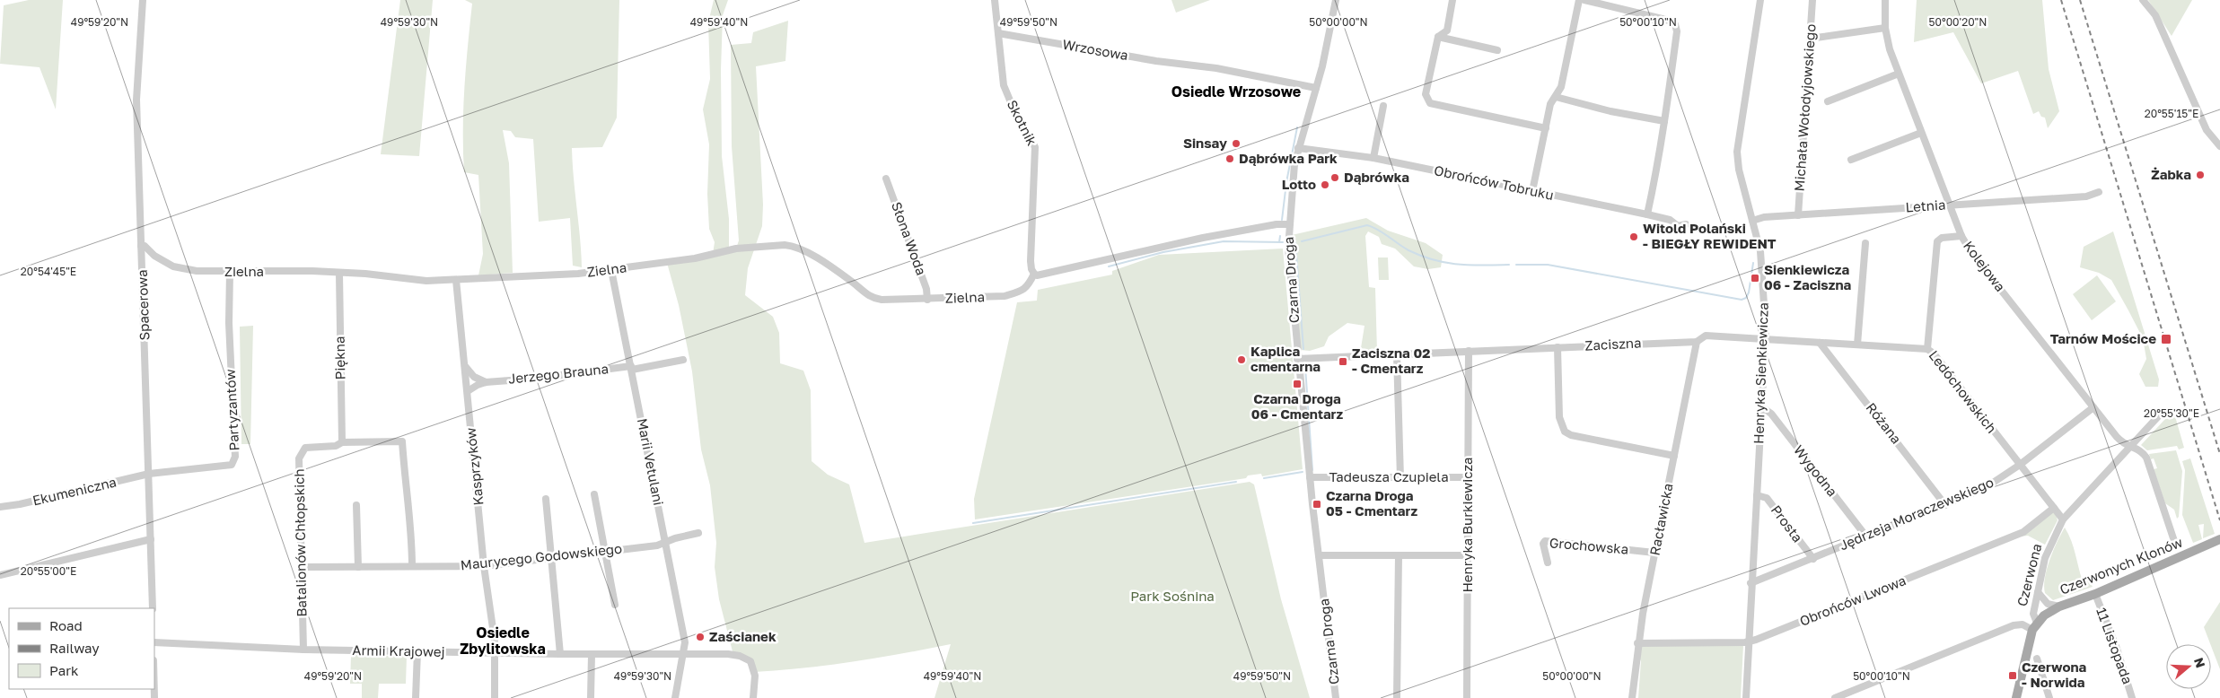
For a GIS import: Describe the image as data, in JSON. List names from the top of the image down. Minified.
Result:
{"streets":{"main road":["Czerwonych Klonów","Czerwona"],"street":["Wrzosowa","Michała Wołodyjowskiego","Skotnik","Obrońców Tobruku","Letnia","Słona Woda","Kolejowa","Zielna","Czarna Droga","Spacerowa","Zaciszna","Piękna","Henryka Sienkiewicza","Jerzego Brauna","Ledóchowskich","Partyzantów","Różana","Marii Vetulani","Kasprzyków","Wygodna","Tadeusza Czupiela","Ekumeniczna","Jędrzeja Moraczewskiego","Racławicka","Prosta","Henryka Burkiewicza","Batalionów Chłopskich","Grochowska","Maurycego Godowskiego","Obrońców Lwowa","11 Listopada","Armii Krajowej"]},"crossings":[["Wrzosowa","Skotnik"],["Wrzosowa","Czarna Droga"],["Michała Wołodyjowskiego","Letnia"],["Skotnik","Zielna"],["Obrońców Tobruku","Czarna Droga"],["Letnia","Kolejowa"],["Letnia","Henryka Sienkiewicza"],["Słona Woda","Zielna"],["Kolejowa","Ledóchowskich"],["Kolejowa","Jędrzeja Moraczewskiego"],["Kolejowa","Czerwona"],["Zielna","Spacerowa"],["Zielna","Piękna"],["Zielna","Partyzantów"],["Zielna","Marii Vetulani"],["Zielna","Kasprzyków"],["Czarna Droga","Zaciszna"],["Czarna Droga","Tadeusza Czupiela"],["Spacerowa","Partyzantów"],["Spacerowa","Ekumeniczna"],["Zaciszna","Henryka Sienkiewicza"],["Zaciszna","Ledóchowskich"],["Zaciszna","Różana"],["Zaciszna","Racławicka"],["Zaciszna","Henryka Burkiewicza"],["Piękna","Batalionów Chłopskich"],["Henryka Sienkiewicza","Wygodna"],["Henryka Sienkiewicza","Jędrzeja Moraczewskiego"],["Henryka Sienkiewicza","Prosta"],["Henryka Sienkiewicza","Obrońców Lwowa"],["Jerzego Brauna","Marii Vetulani"],["Jerzego Brauna","Kasprzyków"],["Ledóchowskich","Jędrzeja Moraczewskiego"],["Ledóchowskich","Czerwona"],["Ledóchowskich","Obrońców Lwowa"],["Partyzantów","Ekumeniczna"],["Różana","Jędrzeja Moraczewskiego"],["Marii Vetulani","Maurycego Godowskiego"],["Marii Vetulani","Armii Krajowej"],["Kasprzyków","Maurycego Godowskiego"],["Kasprzyków","Armii Krajowej"],["Wygodna","Jędrzeja Moraczewskiego"],["Tadeusza Czupiela","Henryka Burkiewicza"],["Jędrzeja Moraczewskiego","Prosta"],["Racławicka","Grochowska"],["Racławicka","Obrońców Lwowa"],["Batalionów Chłopskich","Maurycego Godowskiego"],["Batalionów Chłopskich","Armii Krajowej"],["Czerwonych Klonów","Czerwona"],["Czerwonych Klonów","11 Listopada"]],"districts":["Osiedle Wrzosowe","Osiedle Zbylitowska"],"parks":["Park Sośnina"],"places":{"other":["Sinsay","Dąbrówka Park","Żabka","Dąbrówka","Lotto","Witold Polański - BIEGŁY REWIDENT","Kaplica cmentarna","Zaścianek"],"transit":["Sienkiewicza 06 - Zaciszna","Tarnów Mościce","Zaciszna 02 - Cmentarz","Czarna Droga 06 - Cmentarz","Czarna Droga 05 - Cmentarz","Czerwona - Norwida"]},"legend":["Road","Railway","Park"],"north":"right","coordinates":["49°59'20\"N","49°59'30\"N","49°59'40\"N","49°59'50\"N","50°00'00\"N","50°00'10\"N","50°00'20\"N","20°55'15\"E","20°54'45\"E","20°55'30\"E","20°55'00\"E"]}
